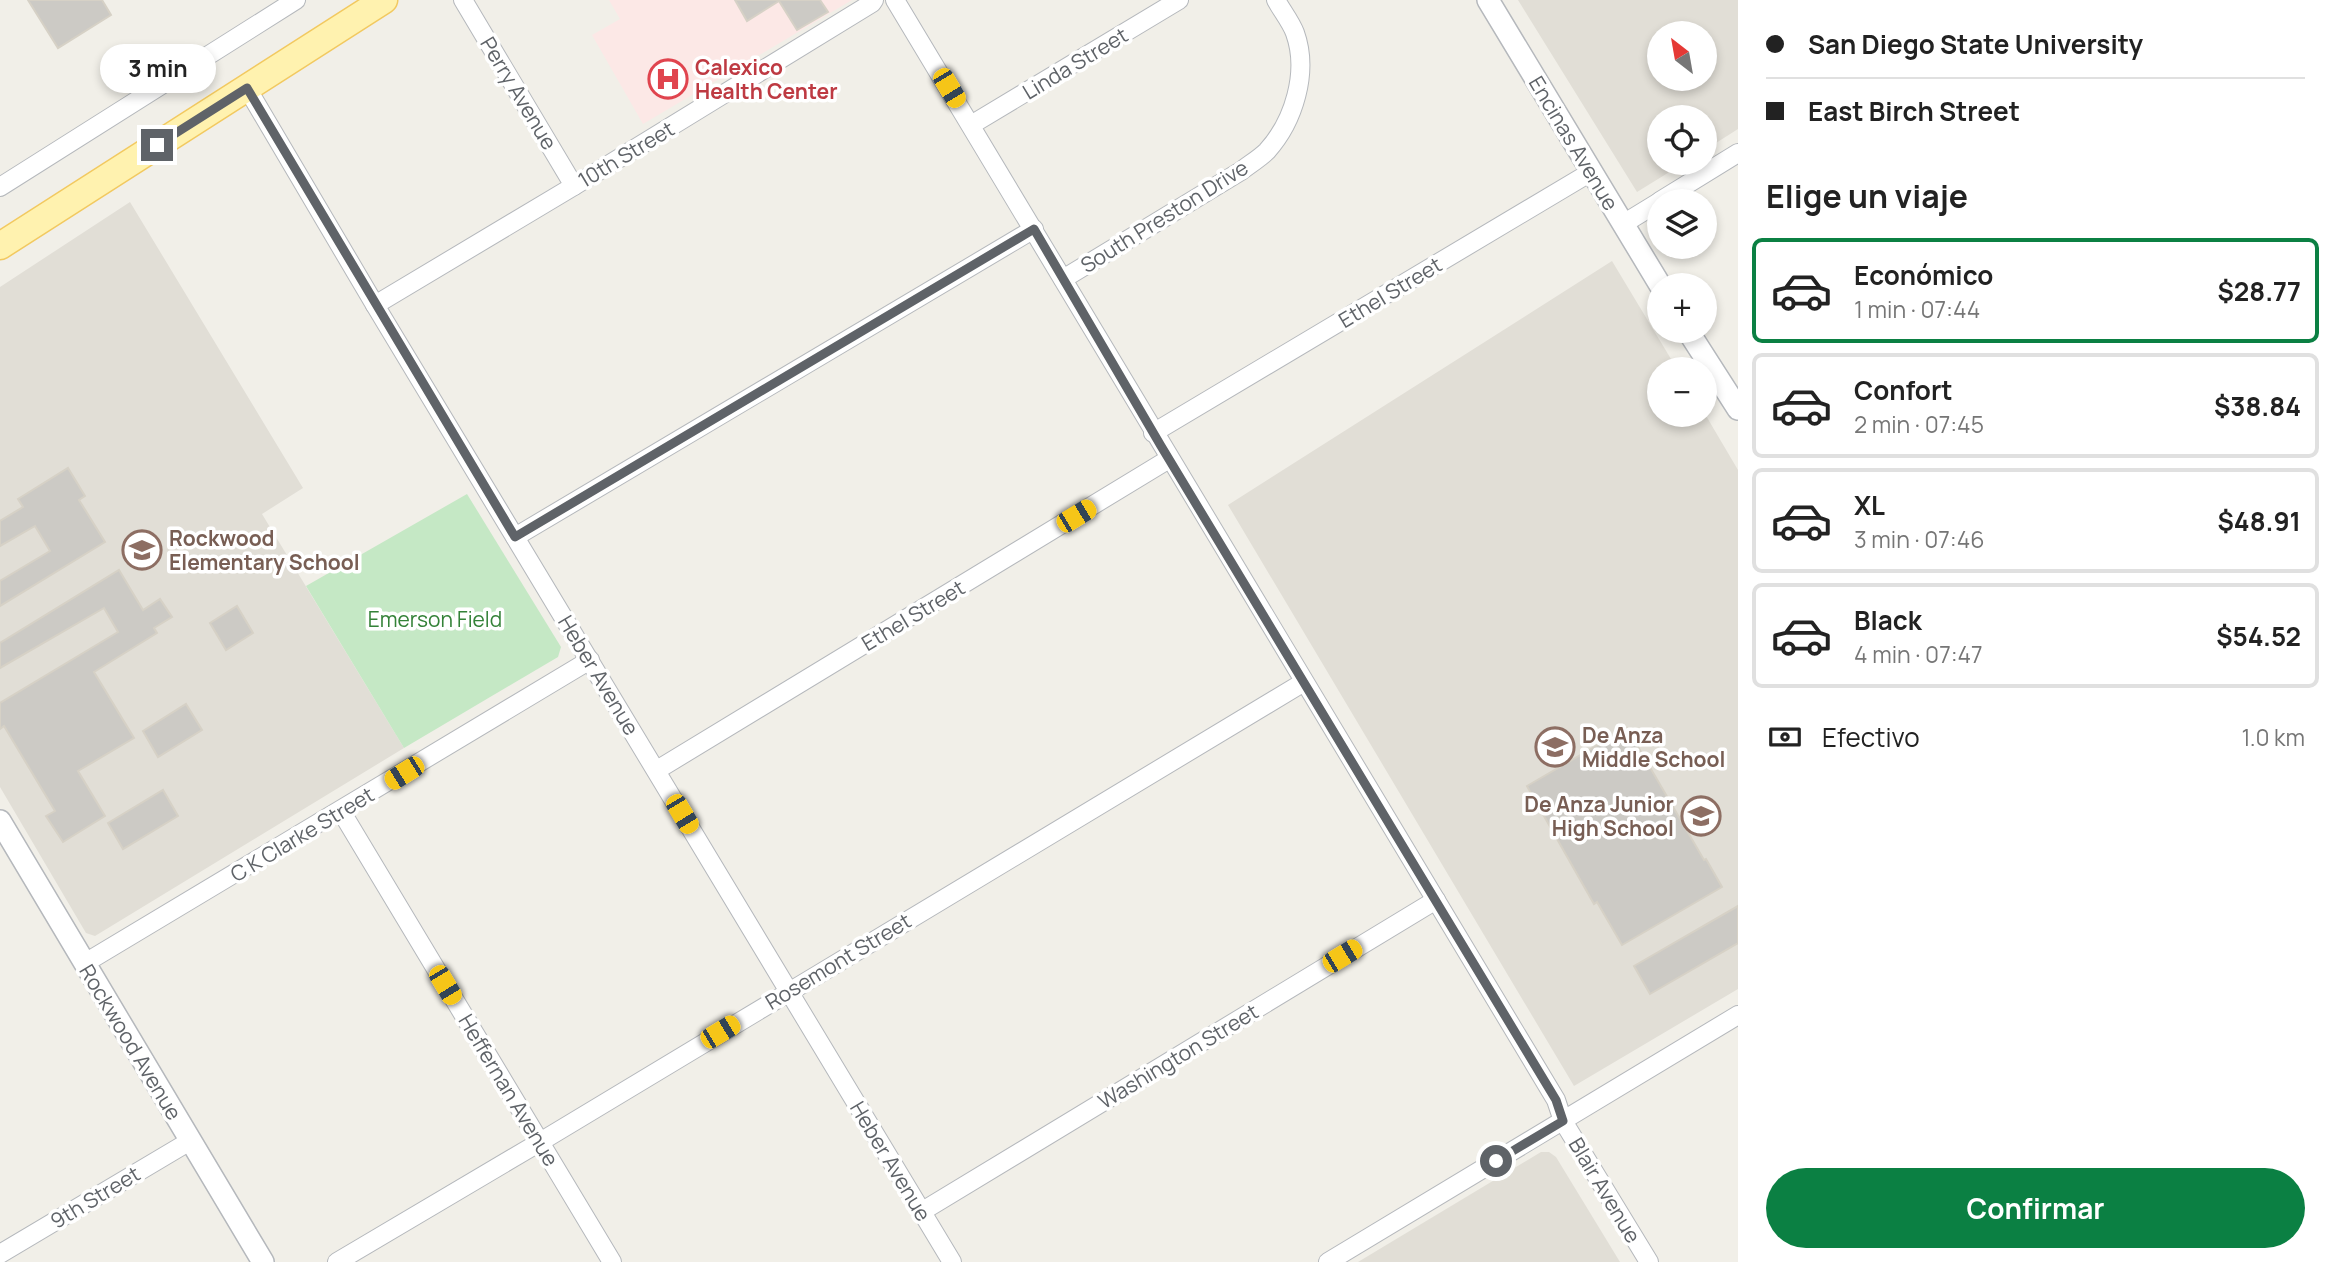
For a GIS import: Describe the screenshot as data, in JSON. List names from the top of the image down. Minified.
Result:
{"streets":{"street":["Linda Street","Perry Avenue","Encinas Avenue","10th Street","South Preston Drive","Ethel Street","Heber Avenue","C K Clarke Street","Rosemont Street","Rockwood Avenue","Washington Street","Heffernan Avenue","Blair Avenue","9th Street"]},"crossings":[["Linda Street","Blair Avenue"],["Perry Avenue","10th Street"],["Encinas Avenue","Ethel Street"],["10th Street","Heber Avenue"],["South Preston Drive","Blair Avenue"],["Ethel Street","Heber Avenue"],["Ethel Street","Blair Avenue"],["Heber Avenue","C K Clarke Street"],["Heber Avenue","Rosemont Street"],["Heber Avenue","Washington Street"],["C K Clarke Street","Rockwood Avenue"],["C K Clarke Street","Heffernan Avenue"],["Rosemont Street","Heffernan Avenue"],["Rosemont Street","Blair Avenue"],["Rockwood Avenue","9th Street"],["Washington Street","Blair Avenue"]],"parks":["Emerson Field"],"places":{"hospital":["Calexico Health Center"],"school or university":["Rockwood Elementary School","De Anza Middle School","De Anza Junior High School"]},"north":"top left","page":{"banner":["San Diego State University","East Birch Street"],"map_buttons":["+","−"],"bubble":"3 min","heading":"Elige un viaje","list":[{"name":"Económico","note":"1 min · 07:44","value":"$28.77"},{"name":"Confort","note":"2 min · 07:45","value":"$38.84"},{"name":"XL","note":"3 min · 07:46","value":"$48.91"},{"name":"Black","note":"4 min · 07:47","value":"$54.52"}],"pay":["Efectivo","1.0 km"],"buttons":"Confirmar"}}
